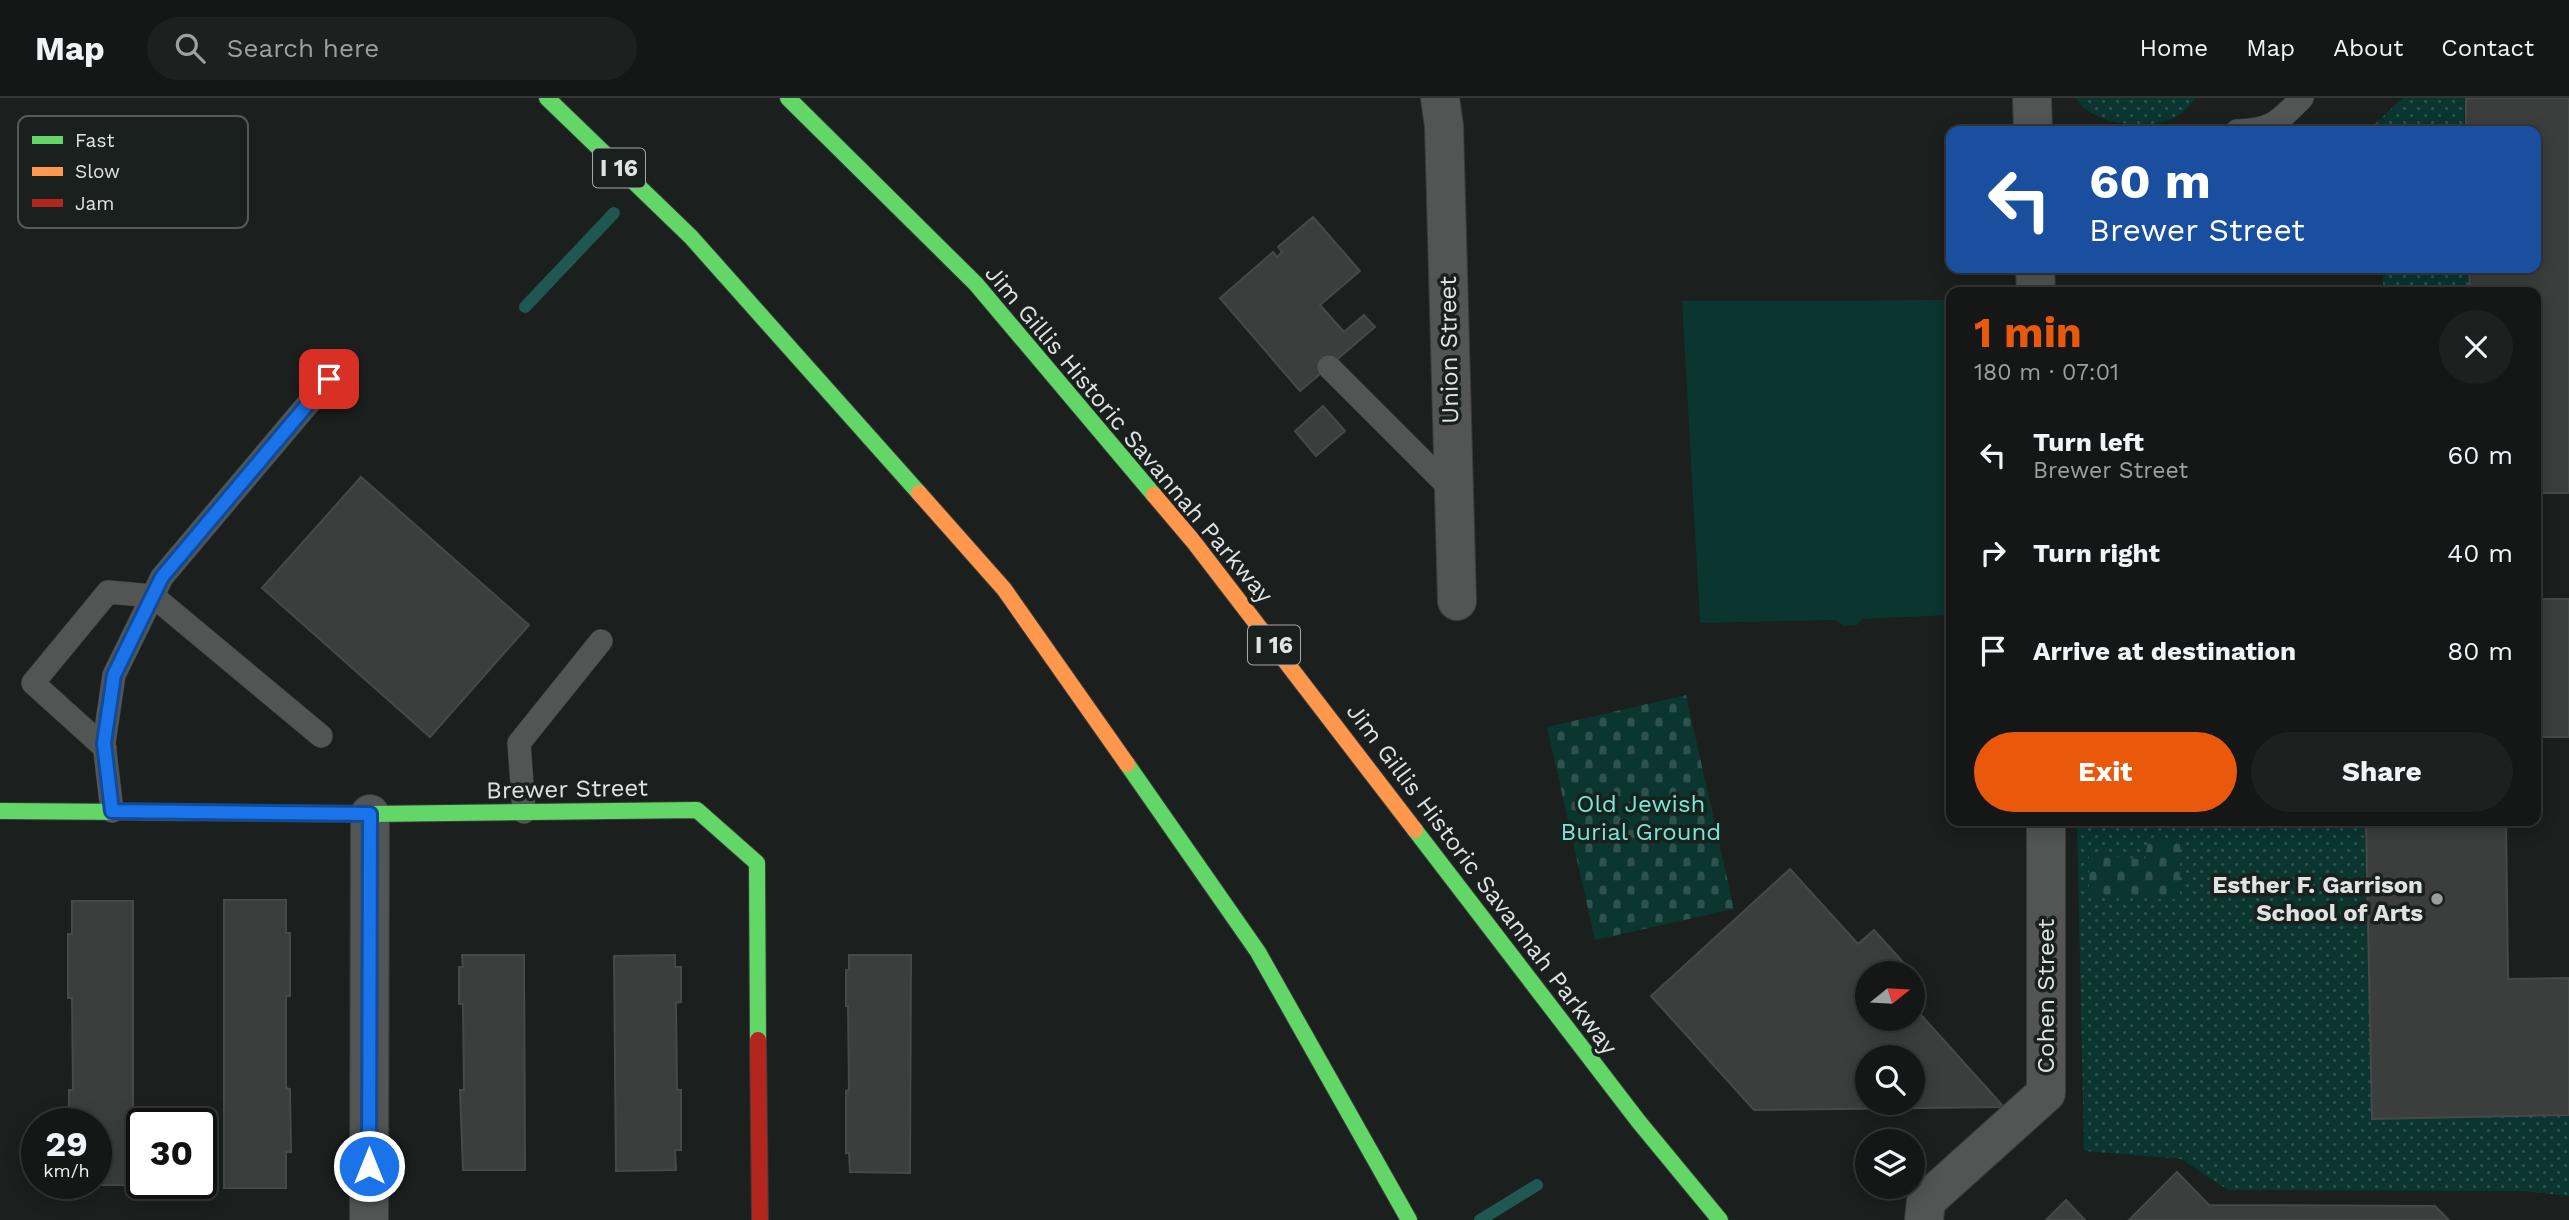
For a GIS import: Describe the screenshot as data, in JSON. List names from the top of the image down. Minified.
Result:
{"streets":{"main road":["I 16","Jim Gillis Historic Savannah Parkway","Brewer Street"],"street":["Union Street","Cohen Street"]},"parks":["Old Jewish Burial Ground"],"places":["Esther F. Garrison School of Arts"],"legend":["Fast","Slow","Jam"],"north":"right","page":{"header":"Map","search":"Search here","nav":["Home","Map","About","Contact"],"turn":["60 m","Brewer Street"],"heading":["1 min","180 m · 07:01"],"list":[{"name":"Turn left","note":"Brewer Street","value":"60 m"},{"name":"Turn right","value":"40 m"},{"name":"Arrive at destination","value":"80 m"}],"buttons":["Exit","Share"],"speed":"29 km/h","limit":"30"}}
